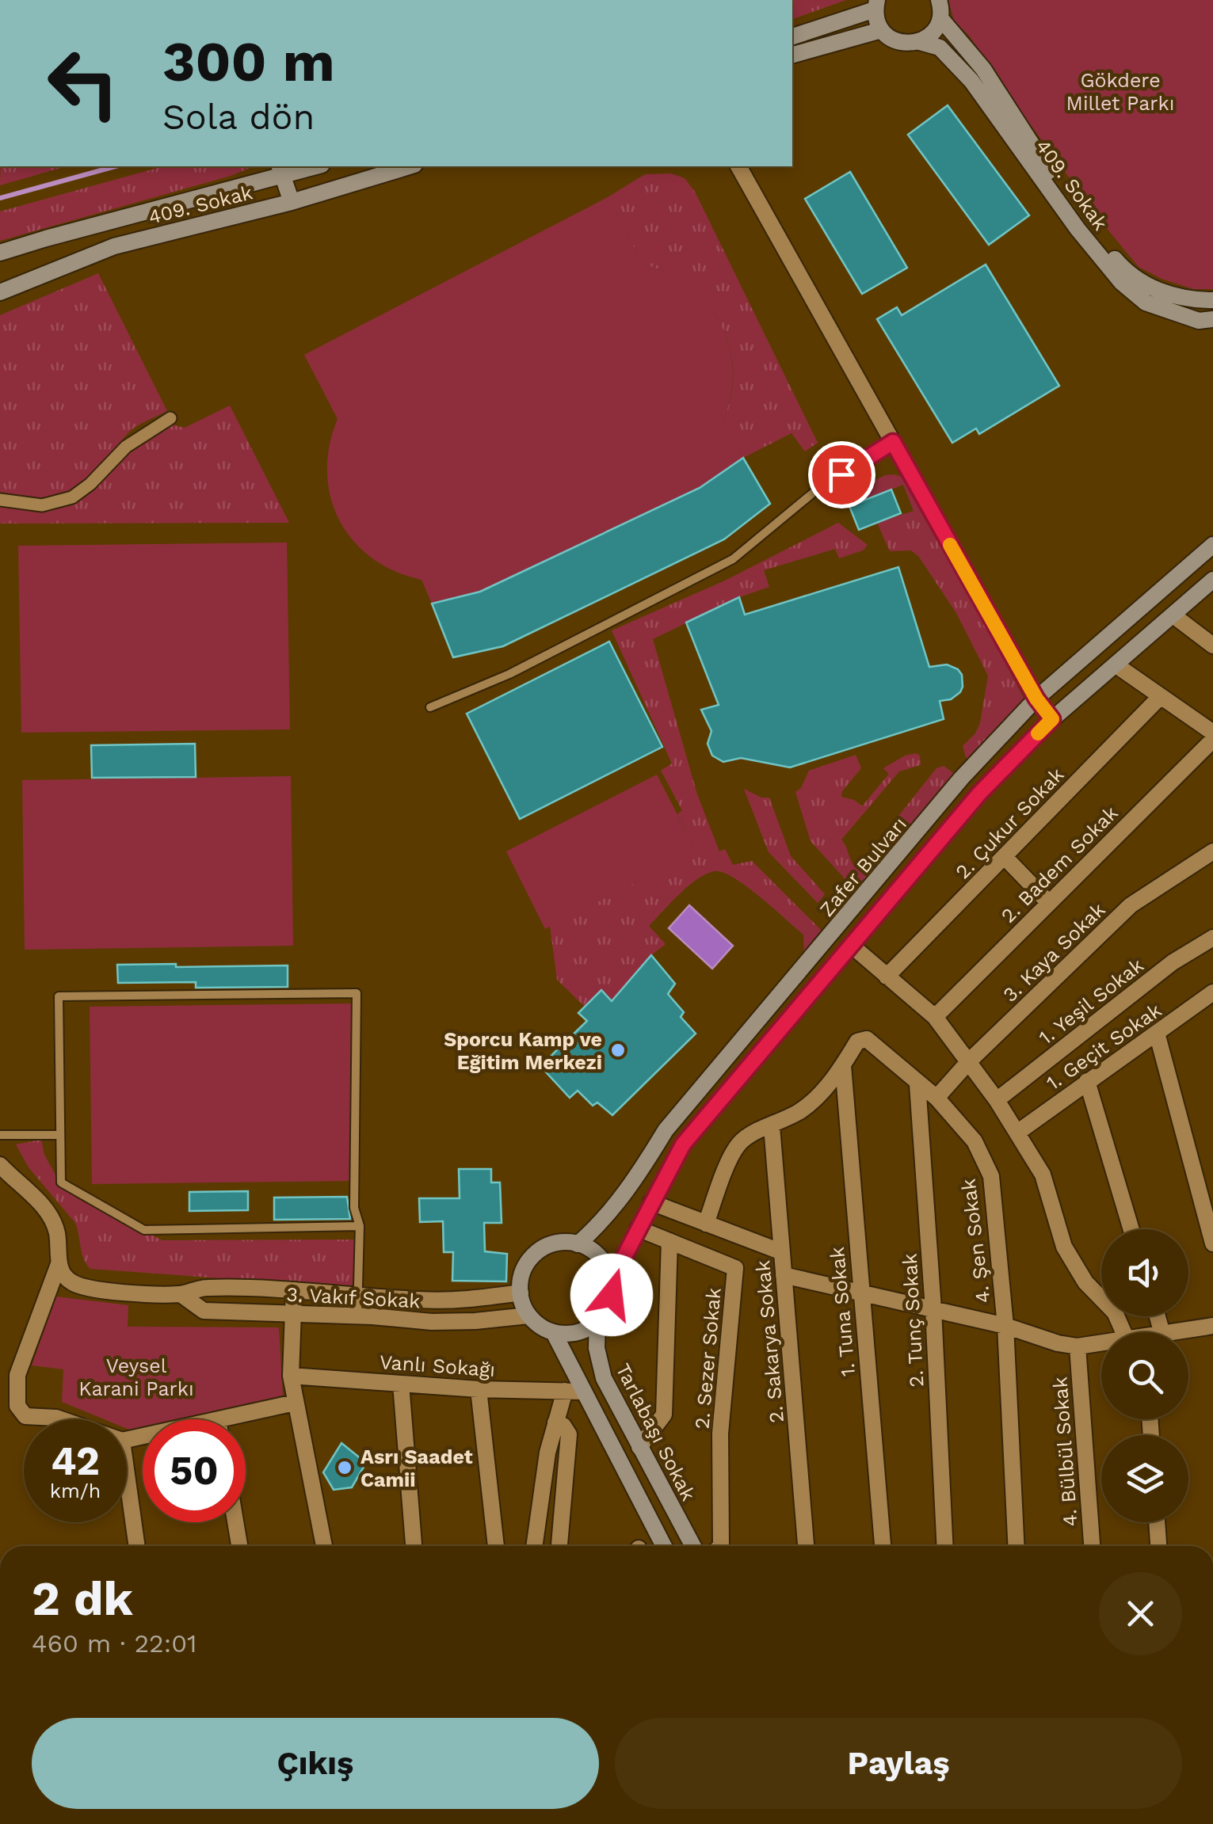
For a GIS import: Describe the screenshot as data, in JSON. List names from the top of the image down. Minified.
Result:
{"streets":{"main road":["409. Sokak","Zafer Bulvarı","Tarlabaşı Sokak"],"street":["2. Çukur Sokak","2. Badem Sokak","3. Kaya Sokak","1. Yeşil Sokak","1. Geçit Sokak","4. Şen Sokak","3. Vakıf Sokak","1. Tuna Sokak","2. Tunç Sokak","2. Sakarya Sokak","2. Sezer Sokak","Vanlı Sokağı","4. Bülbül Sokak"]},"crossings":[["Zafer Bulvarı","3. Vakıf Sokak"],["Zafer Bulvarı","Tarlabaşı Sokak"],["3. Kaya Sokak","4. Şen Sokak"],["4. Şen Sokak","1. Tuna Sokak"],["4. Şen Sokak","2. Tunç Sokak"],["4. Şen Sokak","2. Sakarya Sokak"],["3. Vakıf Sokak","Tarlabaşı Sokak"]],"parks":["Gökdere Millet Parkı","Veysel Karani Parkı"],"places":["Sporcu Kamp ve Eğitim Merkezi","Asrı Saadet Camii"],"page":{"turn":["300 m","Sola dön"],"speed":"42 km/h","limit":"50","heading":["2 dk","460 m · 22:01"],"buttons":["Çıkış","Paylaş"]}}
